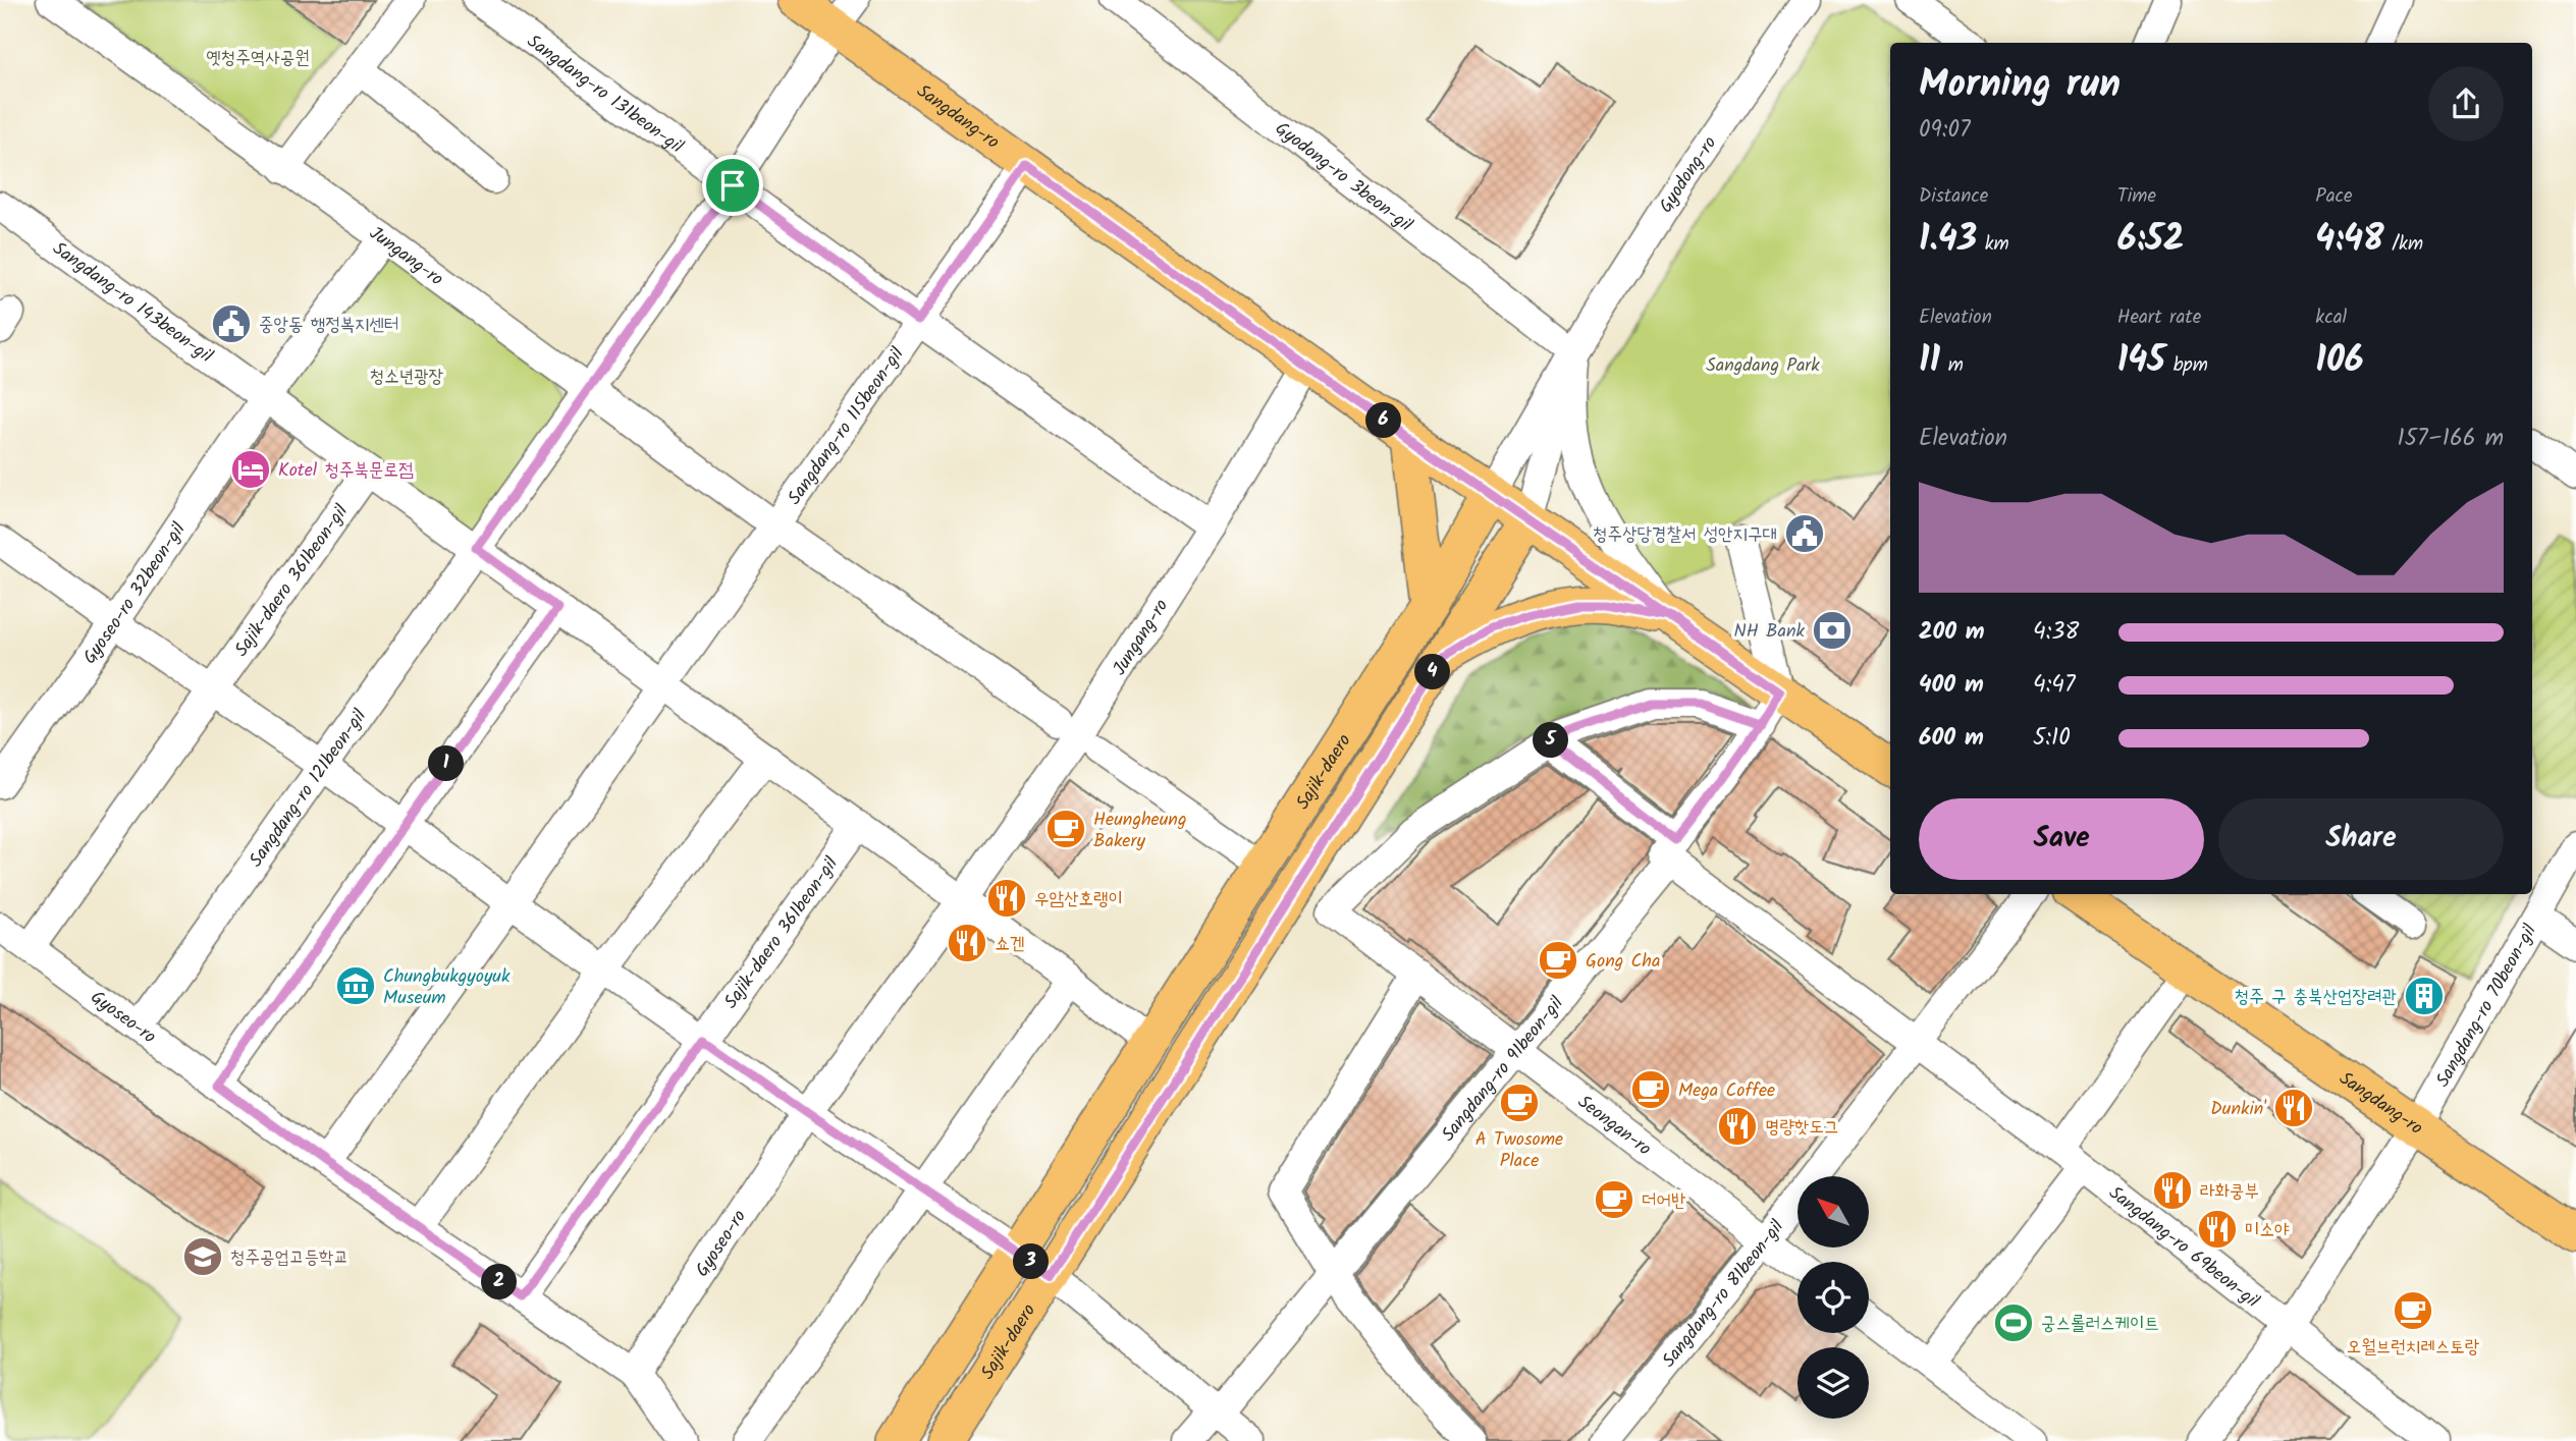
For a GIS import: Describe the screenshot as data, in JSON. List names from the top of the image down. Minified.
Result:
{"streets":{"main road":["Sangdang-ro","Sajik-daero"],"street":["Sangdang-ro 131beon-gil","Gyodong-ro","Gyodong-ro 3beon-gil","Jungang-ro","Sangdang-ro 143beon-gil","Sangdang-ro 115beon-gil","Sajik-daero 361beon-gil","Gyoseo-ro 32beon-gil","Sangdang-ro 121beon-gil","Sangdang-ro 70beon-gil","Gyoseo-ro","Sangdang-ro 91beon-gil","Seongan-ro","Sangdang-ro 69beon-gil","Sangdang-ro 81beon-gil"]},"crossings":[["Sangdang-ro 131beon-gil","Sangdang-ro 121beon-gil"],["Sangdang-ro","Gyodong-ro"],["Sangdang-ro","Jungang-ro"],["Sangdang-ro","Sangdang-ro 115beon-gil"],["Sangdang-ro","Sajik-daero"],["Sangdang-ro","Sangdang-ro 121beon-gil"],["Sangdang-ro","Sangdang-ro 70beon-gil"],["Sangdang-ro","Sangdang-ro 91beon-gil"],["Gyodong-ro","Gyodong-ro 3beon-gil"],["Gyodong-ro","Sajik-daero"],["Jungang-ro","Gyoseo-ro 32beon-gil"],["Jungang-ro","Sangdang-ro 121beon-gil"],["Sangdang-ro 143beon-gil","Gyoseo-ro 32beon-gil"],["Sangdang-ro 115beon-gil","Gyoseo-ro"],["Sajik-daero 361beon-gil","Gyoseo-ro"],["Sangdang-ro 121beon-gil","Gyoseo-ro"],["Sangdang-ro 91beon-gil","Seongan-ro"],["Seongan-ro","Sangdang-ro 81beon-gil"]],"parks":["옛청주역사공원","Sangdang Park","청소년광장"],"places":{"public building":["중앙동 행정복지센터","청주상당경찰서 성안지구대"],"hotel":["Kotel 청주북문로점"],"bank":["NH Bank"],"cafe":["Heungheung Bakery","Gong Cha","Mega Coffee","A Twosome Place","더어반","오월브런치레스토랑"],"restaurant":["우암산호랭이","쇼겐","Dunkin'","명량핫도그","라화쿵부","미소야"],"museum":["Chungbukgyoyuk Museum"],"building":["청주 구 충북산업장려관"],"school or university":["청주공업고등학교"],"sports":["궁스롤러스케이트"]},"north":"top left","page":{"heading":["Morning run","09:07"],"stats":[["Distance","1.43 km"],["Time","6:52"],["Pace","4:48 /km"],["Elevation","11 m"],["Heart rate","145 bpm"],["kcal","106"]],"pins":["6","4","5","1","3","2"],"chart":["Elevation","157–166 m"],"list":[{"name":"200 m","note":"4:38"},{"name":"400 m","note":"4:47"},{"name":"600 m","note":"5:10"}],"buttons":["Save","Share"]}}
